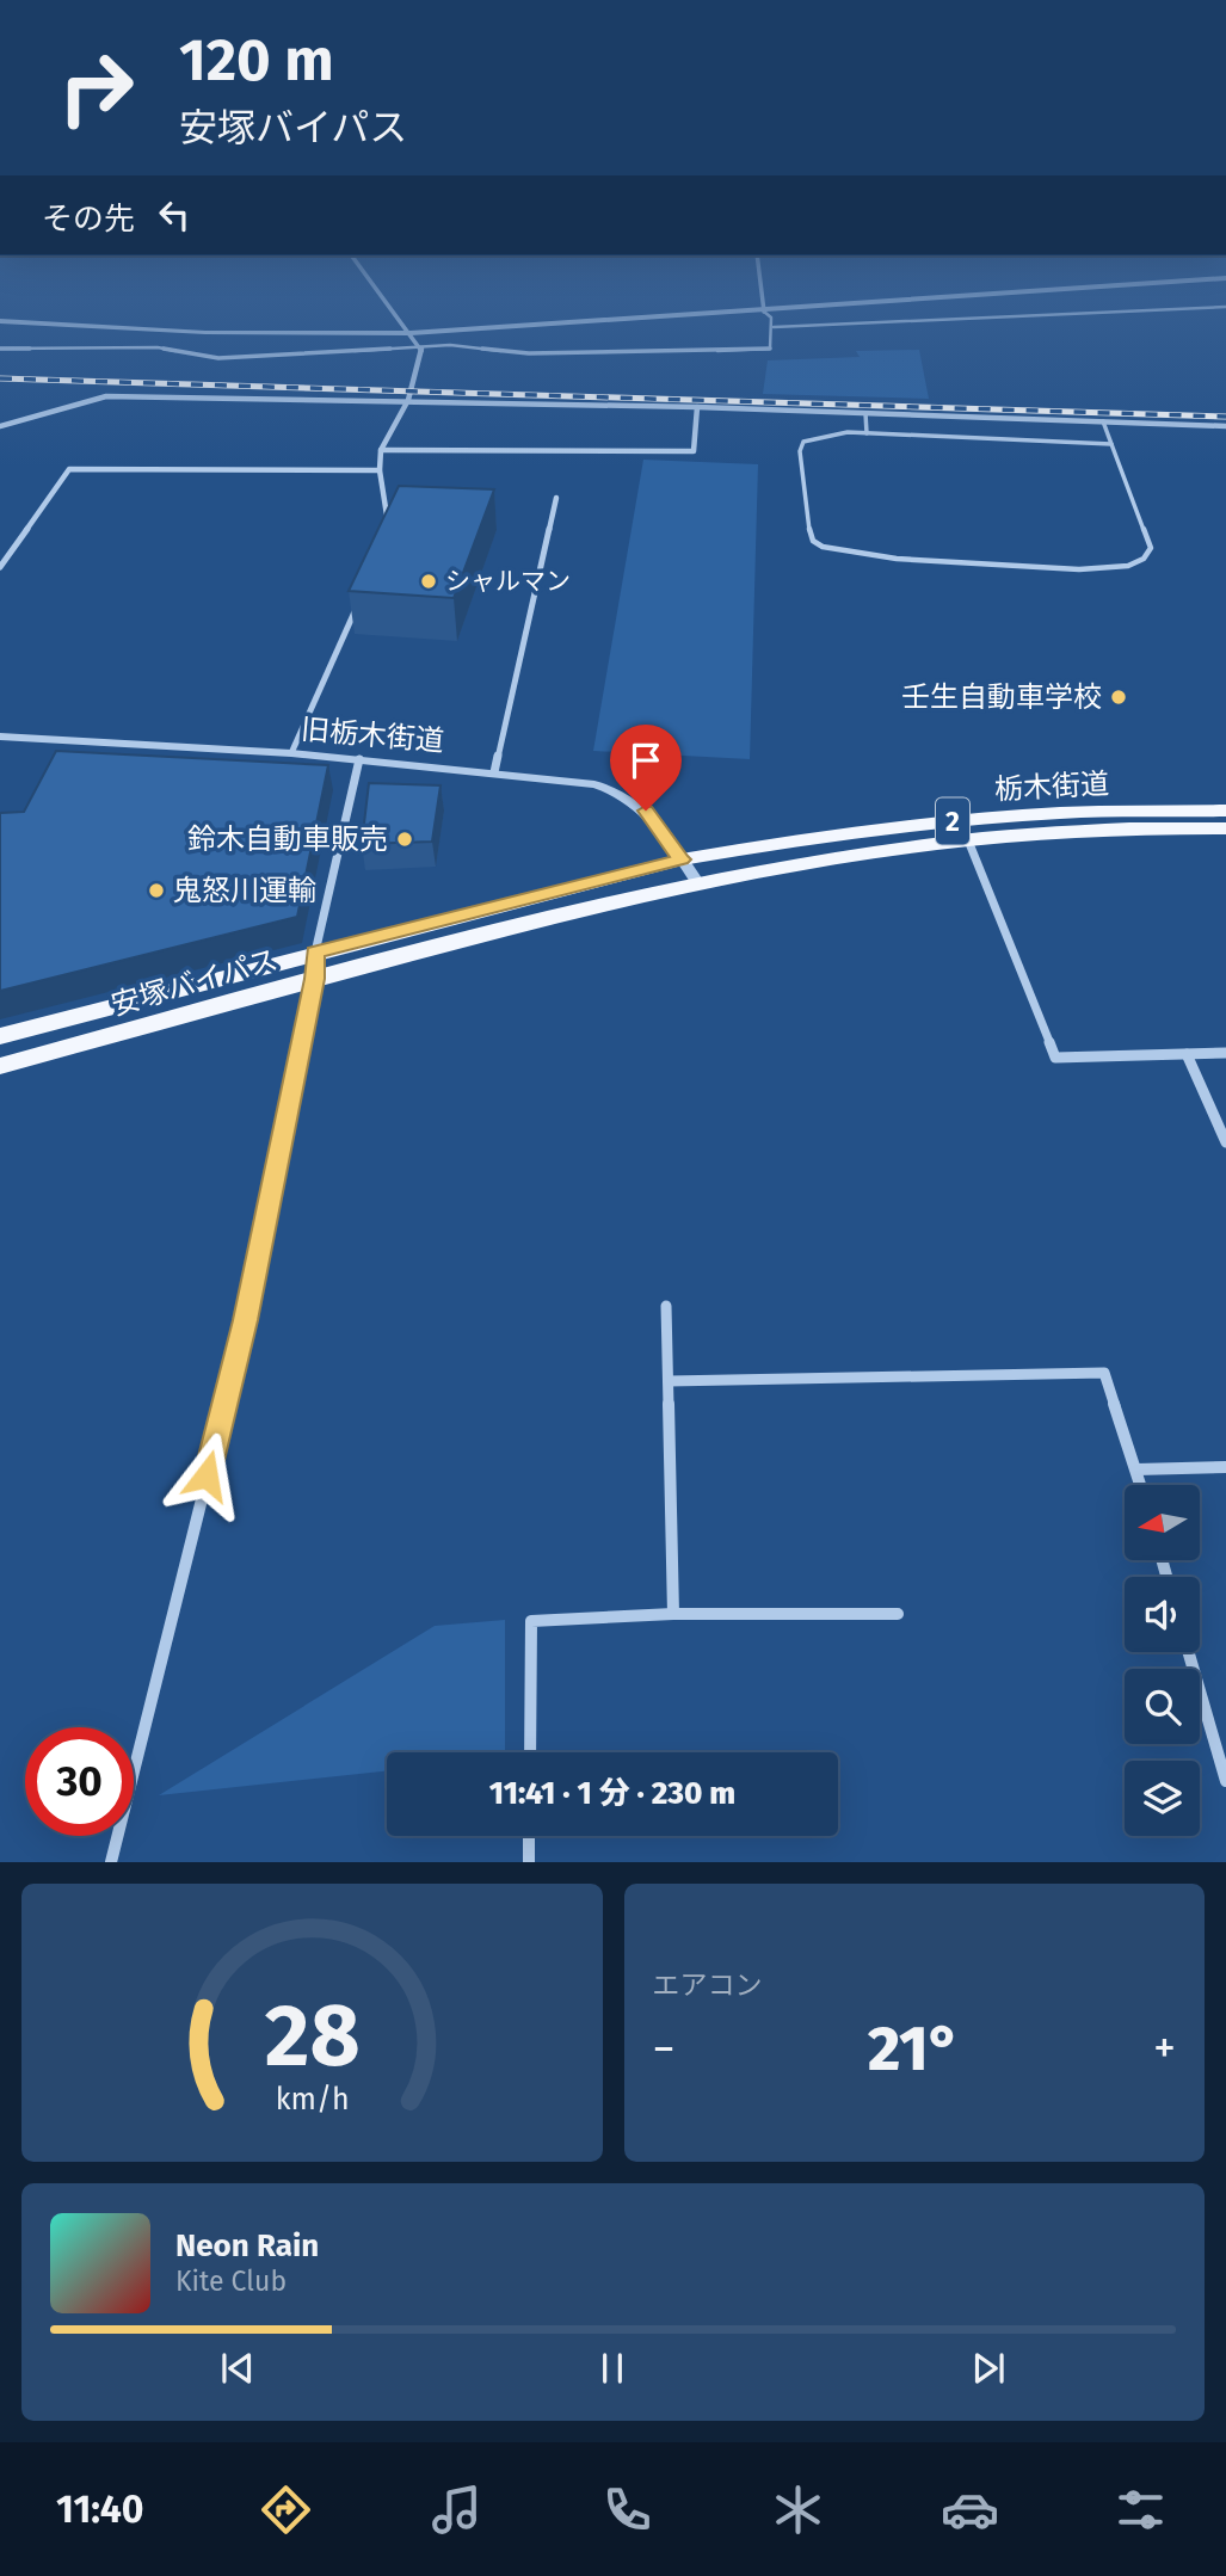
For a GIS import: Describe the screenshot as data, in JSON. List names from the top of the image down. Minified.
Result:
{"streets":{"main road":["栃木街道","2","安塚バイパス"],"street":["旧栃木街道"]},"crossings":[["旧栃木街道","栃木街道"],["旧栃木街道","安塚バイパス"],["栃木街道","安塚バイパス"]],"places":["シャルマン","壬生自動車学校","鈴木自動車販売","鬼怒川運輸"],"north":"left","page":{"turn":["120 m","安塚バイパス"],"then":"その先","limit":"30","trip":"11:41 · 1 分 · 230 m","tile":"エアコン","heat":["−","21°","+"],"song":["Neon Rain","Kite Club"],"tabs":"11:40","gauge":["28","km/h"]}}
